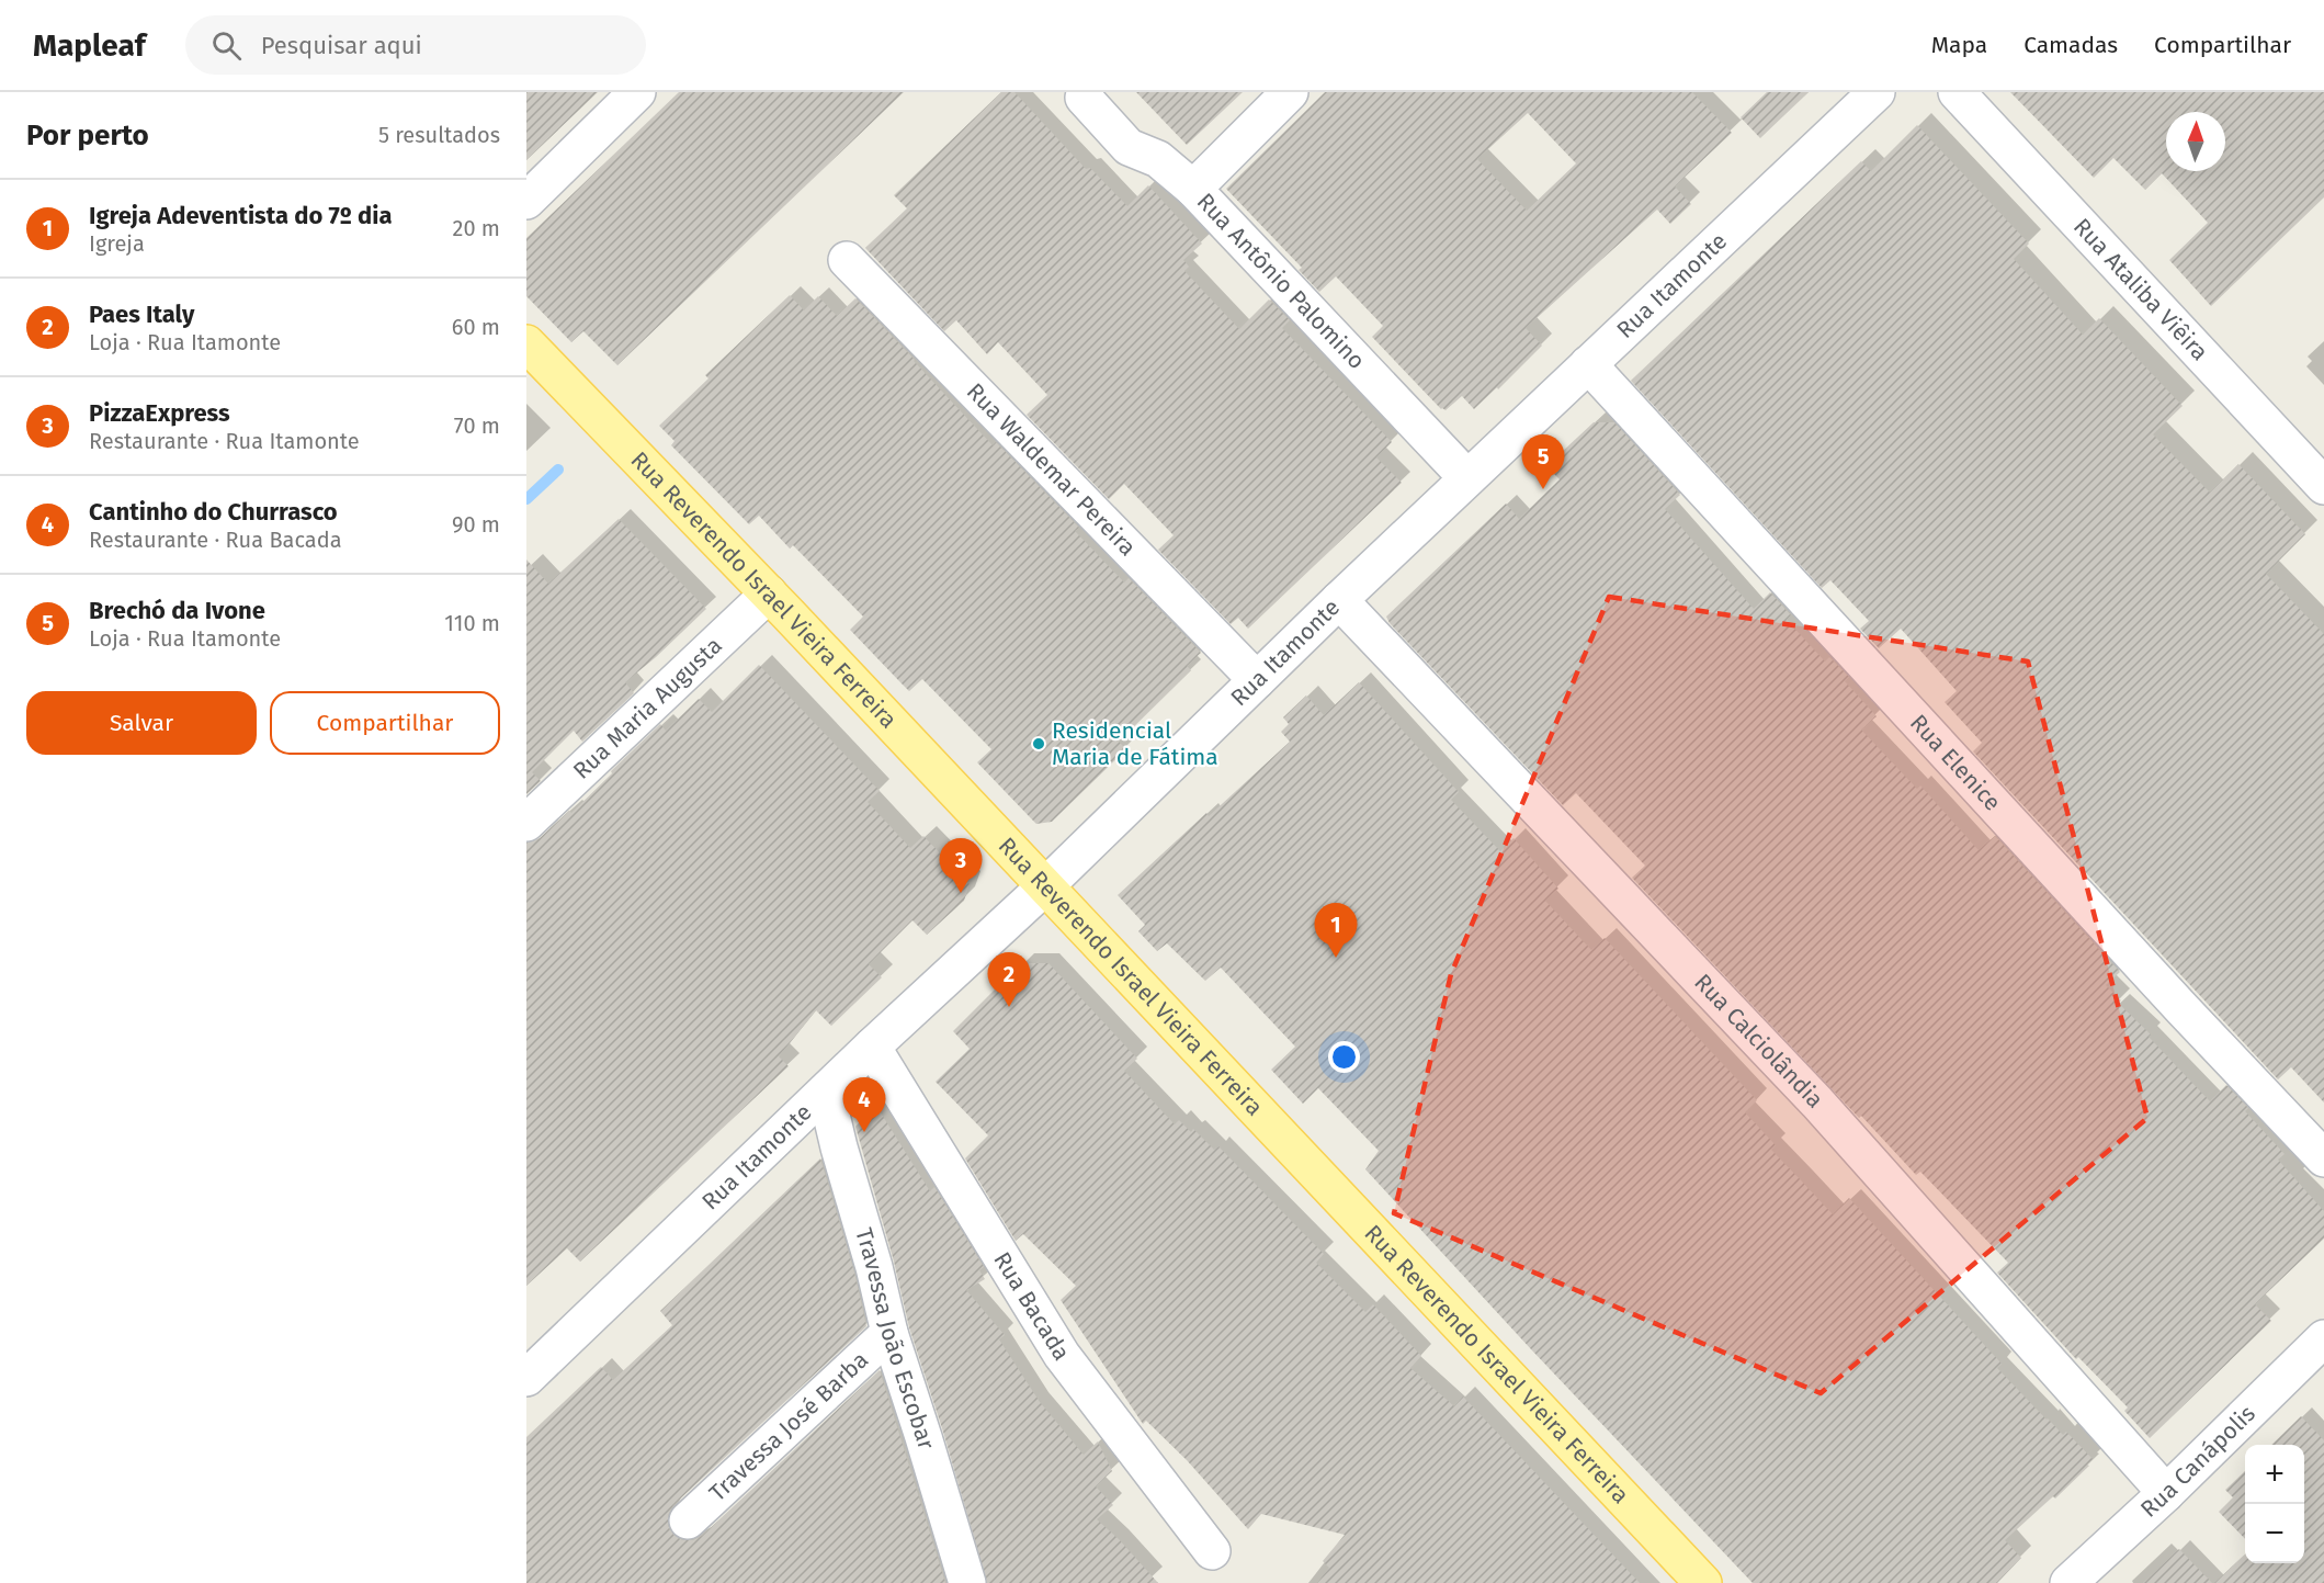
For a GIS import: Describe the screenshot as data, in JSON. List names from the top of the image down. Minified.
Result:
{"streets":{"main road":["Rua Reverendo Israel Vieira Ferreira"],"street":["Rua Antônio Palomino","Rua Itamonte","Rua Ataliba Viêira","Rua Waldemar Pereira","Rua Maria Augusta","Rua Elenice","Rua Calciolândia","Rua Bacada","Travessa João Escobar","Travessa José Barba","Rua Canápolis"]},"crossings":[["Rua Antônio Palomino","Rua Itamonte"],["Rua Itamonte","Rua Waldemar Pereira"],["Rua Itamonte","Rua Reverendo Israel Vieira Ferreira"],["Rua Itamonte","Rua Elenice"],["Rua Itamonte","Rua Calciolândia"],["Rua Itamonte","Rua Bacada"],["Rua Itamonte","Travessa João Escobar"],["Rua Reverendo Israel Vieira Ferreira","Rua Maria Augusta"],["Rua Calciolândia","Rua Canápolis"],["Travessa João Escobar","Travessa José Barba"]],"places":["Residencial Maria de Fátima"],"north":"top","page":{"header":"Mapleaf","search":"Pesquisar aqui","nav":["Mapa","Camadas","Compartilhar"],"heading":["Por perto","5 resultados"],"list":[{"mark":"1","name":"Igreja Adeventista do 7º dia","note":"Igreja","value":"20 m"},{"mark":"2","name":"Paes Italy","note":"Loja · Rua Itamonte","value":"60 m"},{"mark":"3","name":"PizzaExpress","note":"Restaurante · Rua Itamonte","value":"70 m"},{"mark":"4","name":"Cantinho do Churrasco","note":"Restaurante · Rua Bacada","value":"90 m"},{"mark":"5","name":"Brechó da Ivone","note":"Loja · Rua Itamonte","value":"110 m"}],"pins":["5","3","1","2","4"],"buttons":["Salvar","Compartilhar"],"map_buttons":["+","−"]}}
